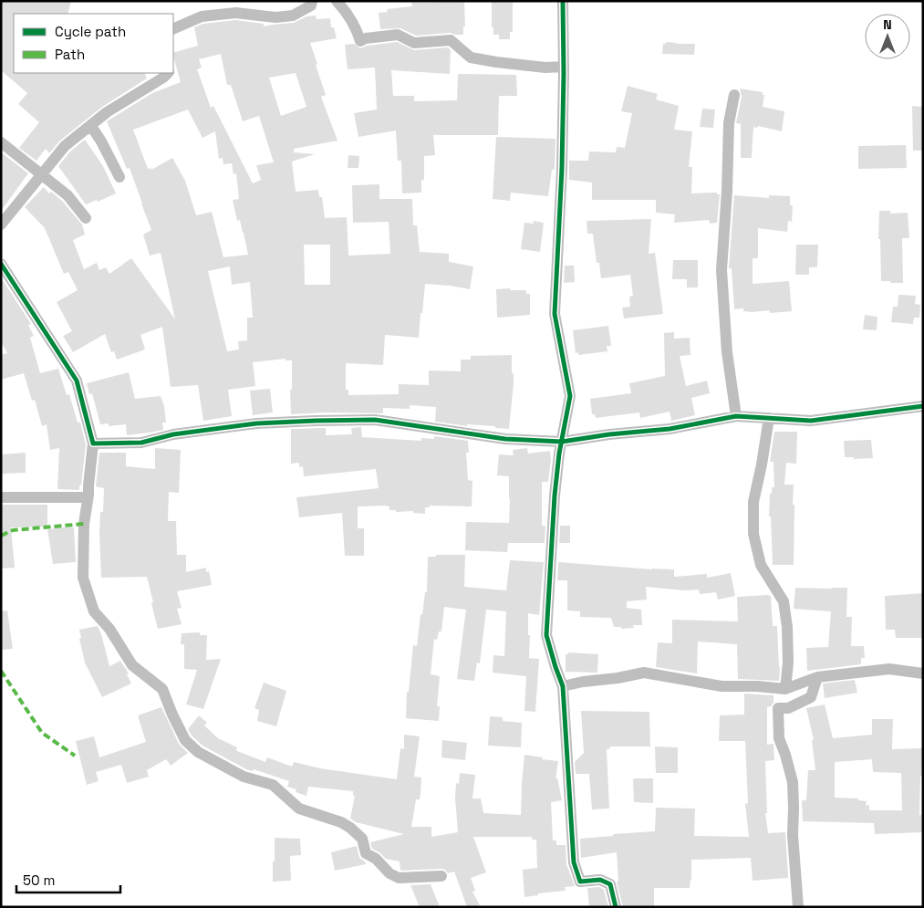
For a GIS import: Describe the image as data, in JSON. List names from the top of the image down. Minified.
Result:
{"legend":["Cycle path","Path"],"scale_bar":"50 m","north":"top"}
